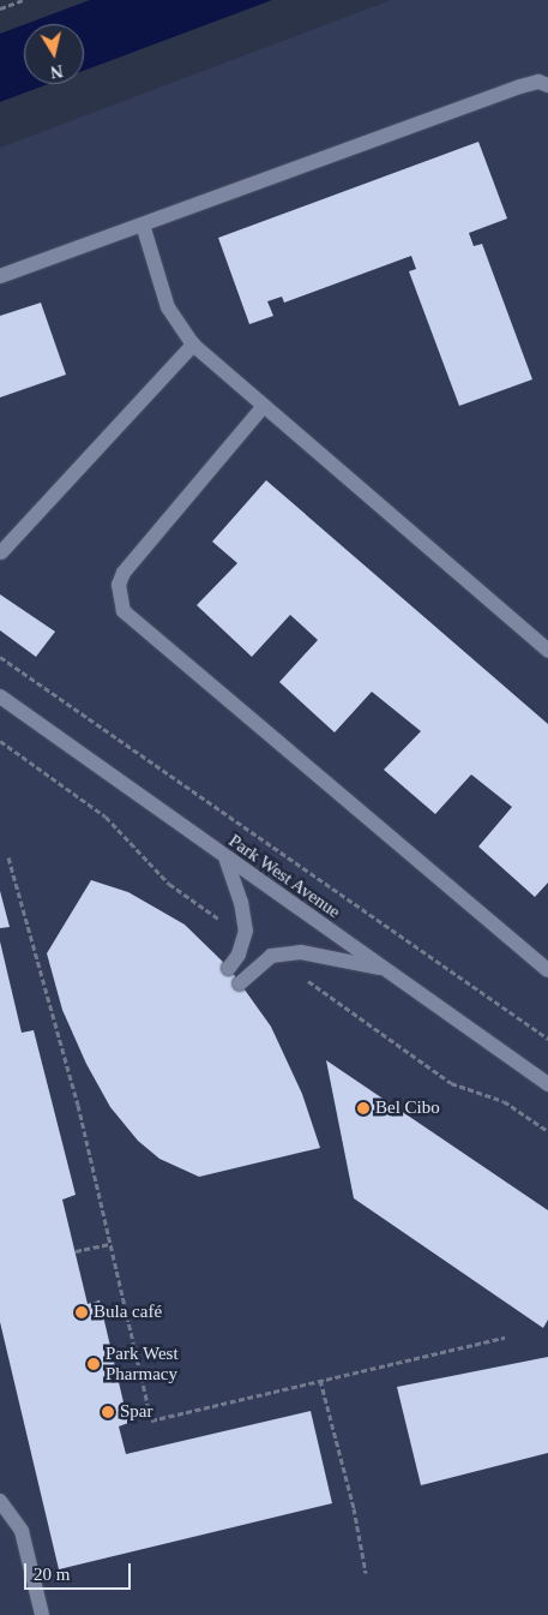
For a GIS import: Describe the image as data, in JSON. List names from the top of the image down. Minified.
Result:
{"streets":{"street":["Park West Avenue"]},"places":["Bel Cibo","Bula café","Park West Pharmacy","Spar"],"scale_bar":"20 m","north":"bottom"}
